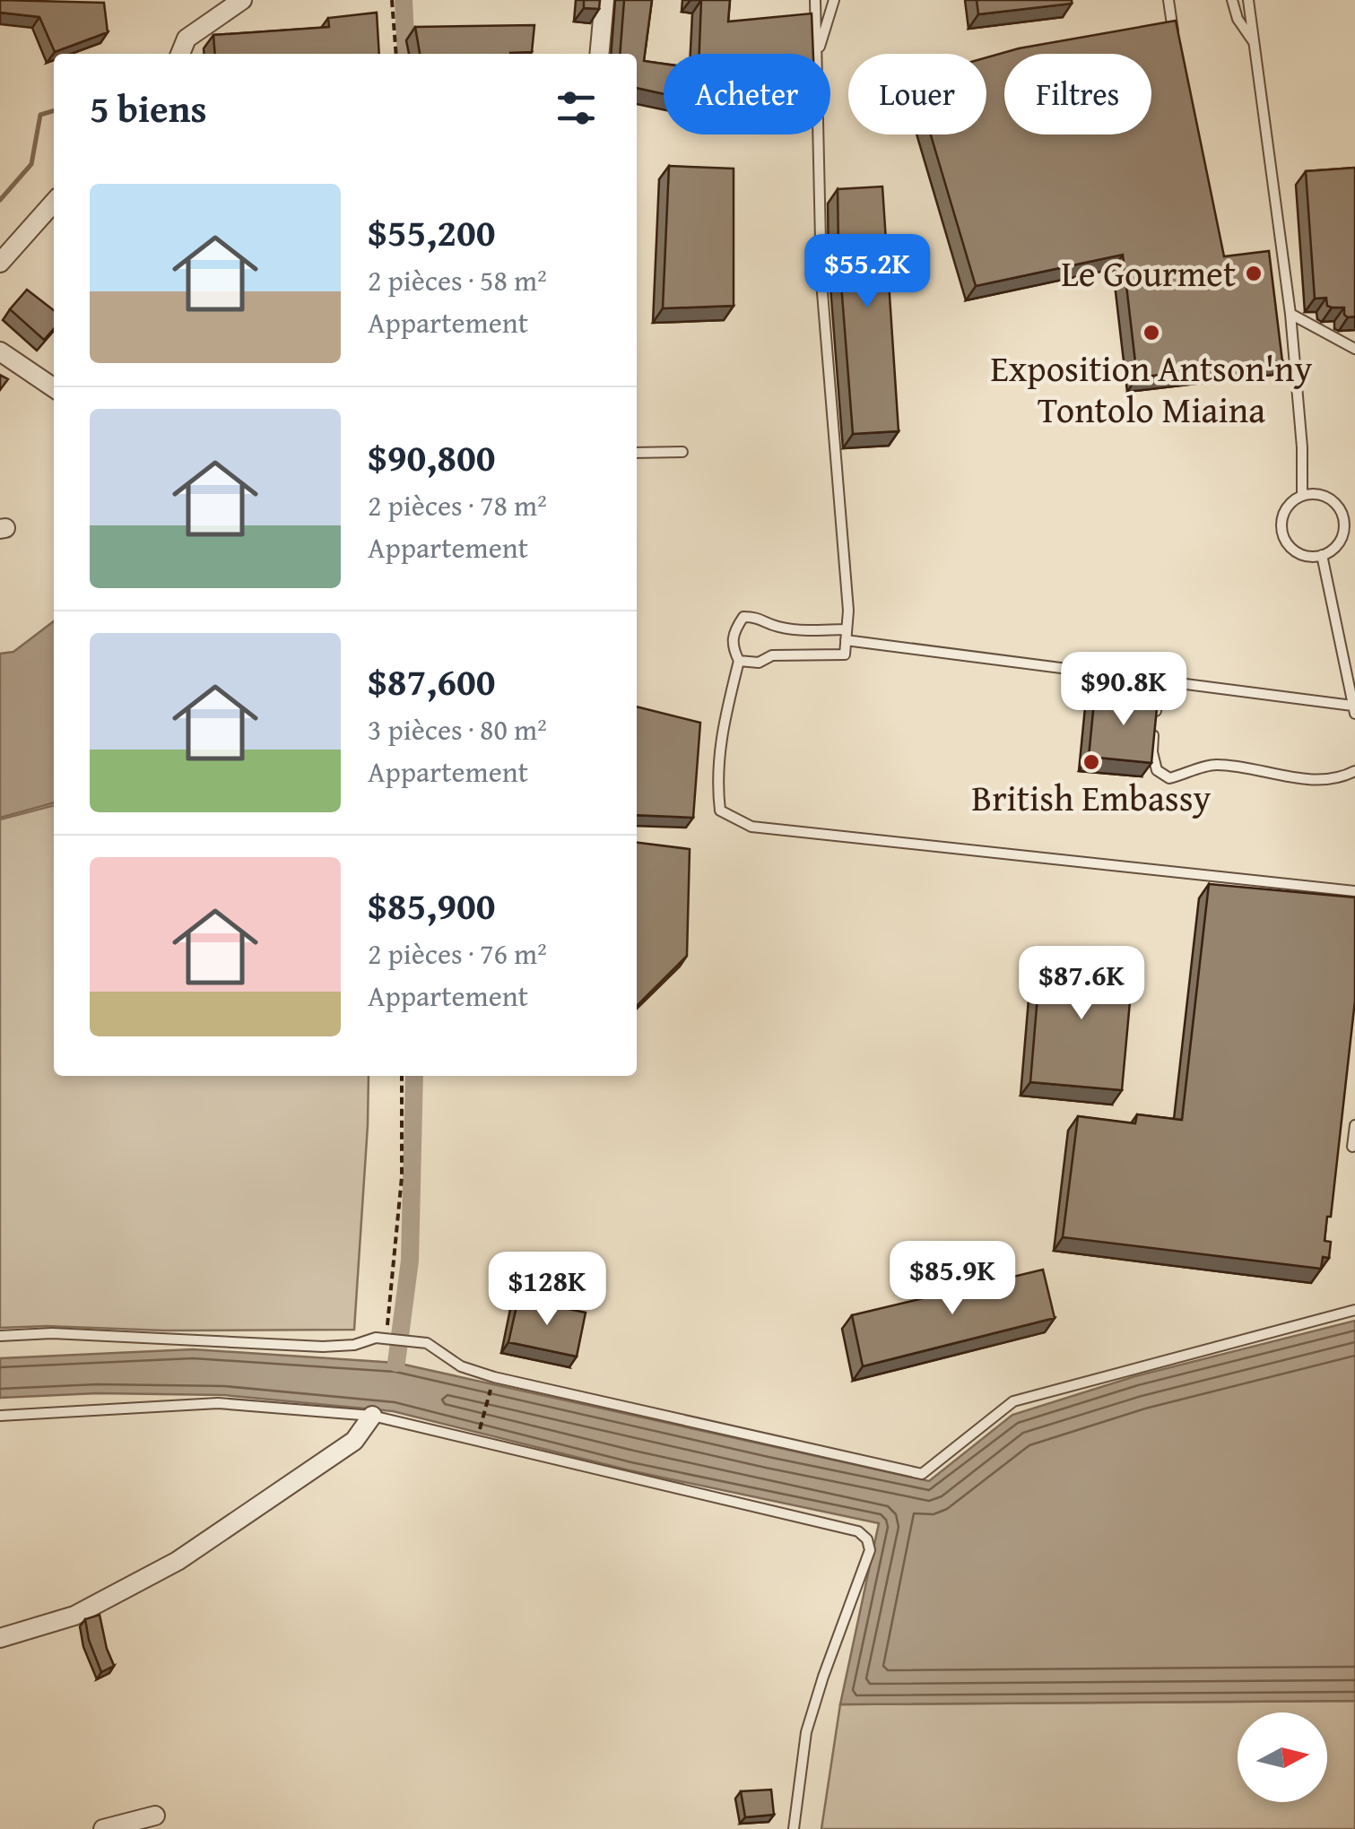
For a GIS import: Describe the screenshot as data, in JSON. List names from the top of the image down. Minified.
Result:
{"places":["Le Gourmet","Exposition Antson'ny Tontolo Miaina","British Embassy"],"north":"right","page":{"chip":["Acheter","Louer","Filtres"],"heading":"5 biens","list":[{"name":"$55,200","note":"2 pièces · 58 m² · Appartement"},{"name":"$90,800","note":"2 pièces · 78 m² · Appartement"},{"name":"$87,600","note":"3 pièces · 80 m² · Appartement"},{"name":"$85,900","note":"2 pièces · 76 m² · Appartement"}],"price":["$55.2K","$90.8K","$87.6K","$85.9K","$128K"]}}
